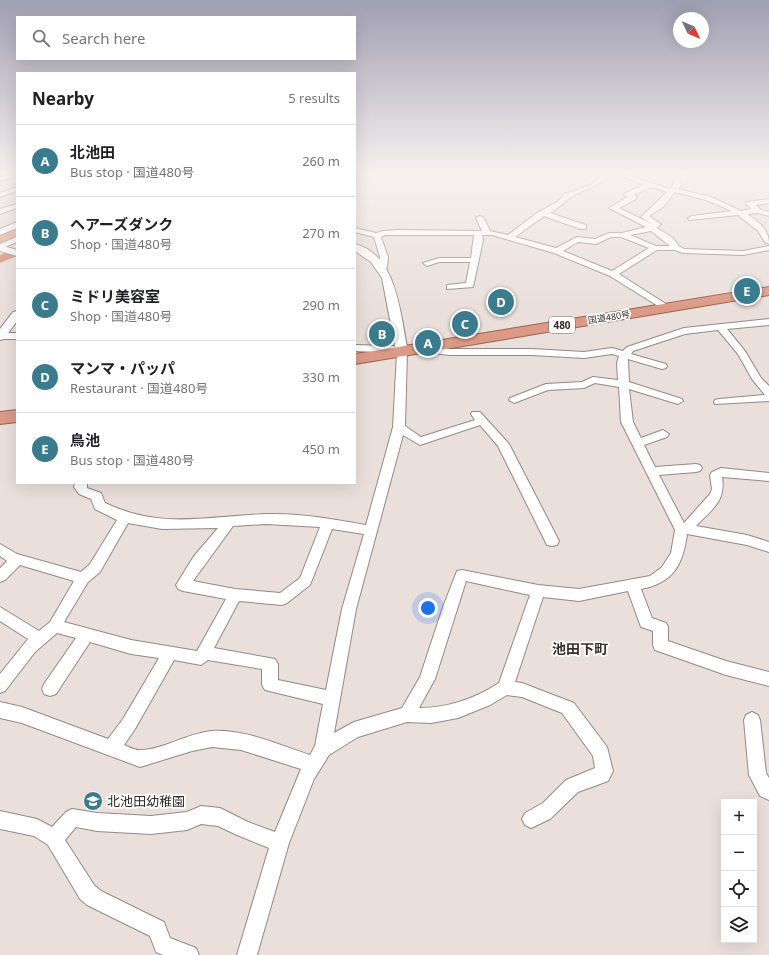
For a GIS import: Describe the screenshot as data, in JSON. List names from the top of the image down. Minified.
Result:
{"streets":{"highway":["国道480号","480"]},"districts":["池田下町"],"places":{"school or university":["北池田幼稚園"]},"north":"bottom right","page":{"search":"Search here","heading":["Nearby","5 results"],"list":[{"mark":"A","name":"北池田","note":"Bus stop · 国道480号","value":"260 m"},{"mark":"B","name":"ヘアーズダンク","note":"Shop · 国道480号","value":"270 m"},{"mark":"C","name":"ミドリ美容室","note":"Shop · 国道480号","value":"290 m"},{"mark":"D","name":"マンマ・パッパ","note":"Restaurant · 国道480号","value":"330 m"},{"mark":"E","name":"鳥池","note":"Bus stop · 国道480号","value":"450 m"}],"pins":["E","D","C","B","A"],"map_buttons":["+","−"]}}
